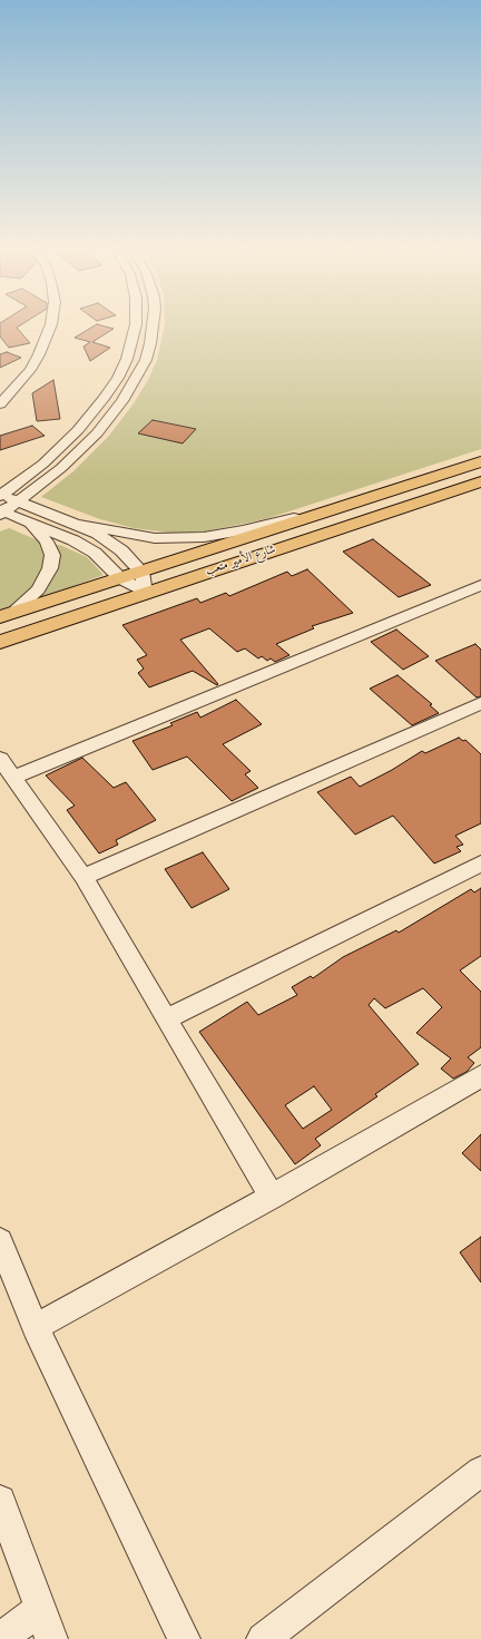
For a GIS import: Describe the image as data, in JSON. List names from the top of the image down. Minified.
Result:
{"streets":{"main road":["شارع الأمير متعب"]}}
